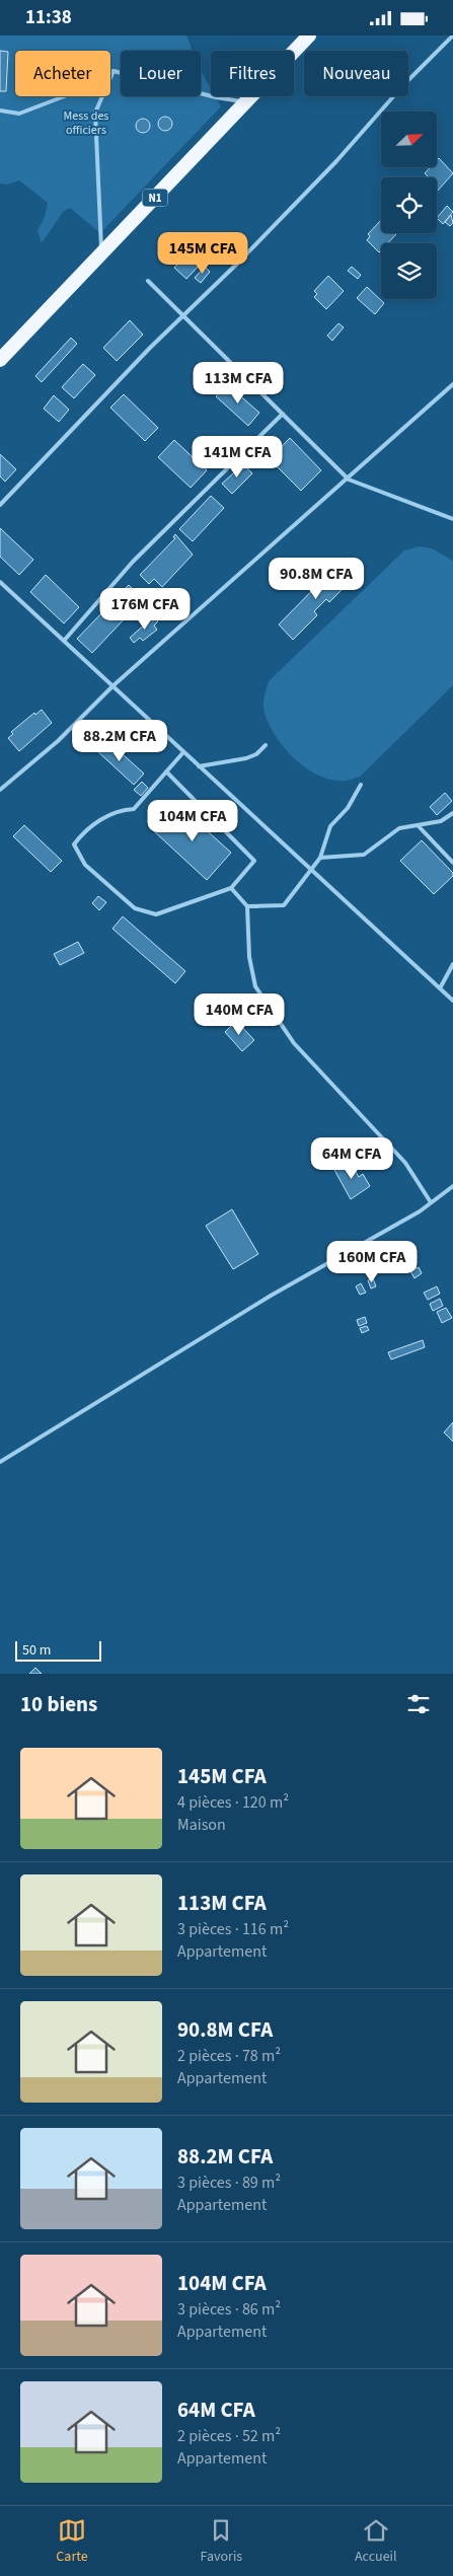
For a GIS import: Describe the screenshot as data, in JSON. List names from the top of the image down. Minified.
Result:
{"streets":{"highway":["N1"]},"parks":["Mess des officiers"],"scale_bar":"50 m","north":"top right","page":{"status":"11:38","chip":["Acheter","Louer","Filtres","Nouveau"],"price":["145M CFA","113M CFA","141M CFA","90.8M CFA","176M CFA","88.2M CFA","104M CFA","140M CFA","64M CFA","160M CFA"],"scale":"50 m","heading":"10 biens","list":[{"name":"145M CFA","note":"4 pièces · 120 m² · Maison"},{"name":"113M CFA","note":"3 pièces · 116 m² · Appartement"},{"name":"90.8M CFA","note":"2 pièces · 78 m² · Appartement"},{"name":"88.2M CFA","note":"3 pièces · 89 m² · Appartement"},{"name":"104M CFA","note":"3 pièces · 86 m² · Appartement"},{"name":"64M CFA","note":"2 pièces · 52 m² · Appartement"}],"tabs":["Carte","Favoris","Accueil"]}}
